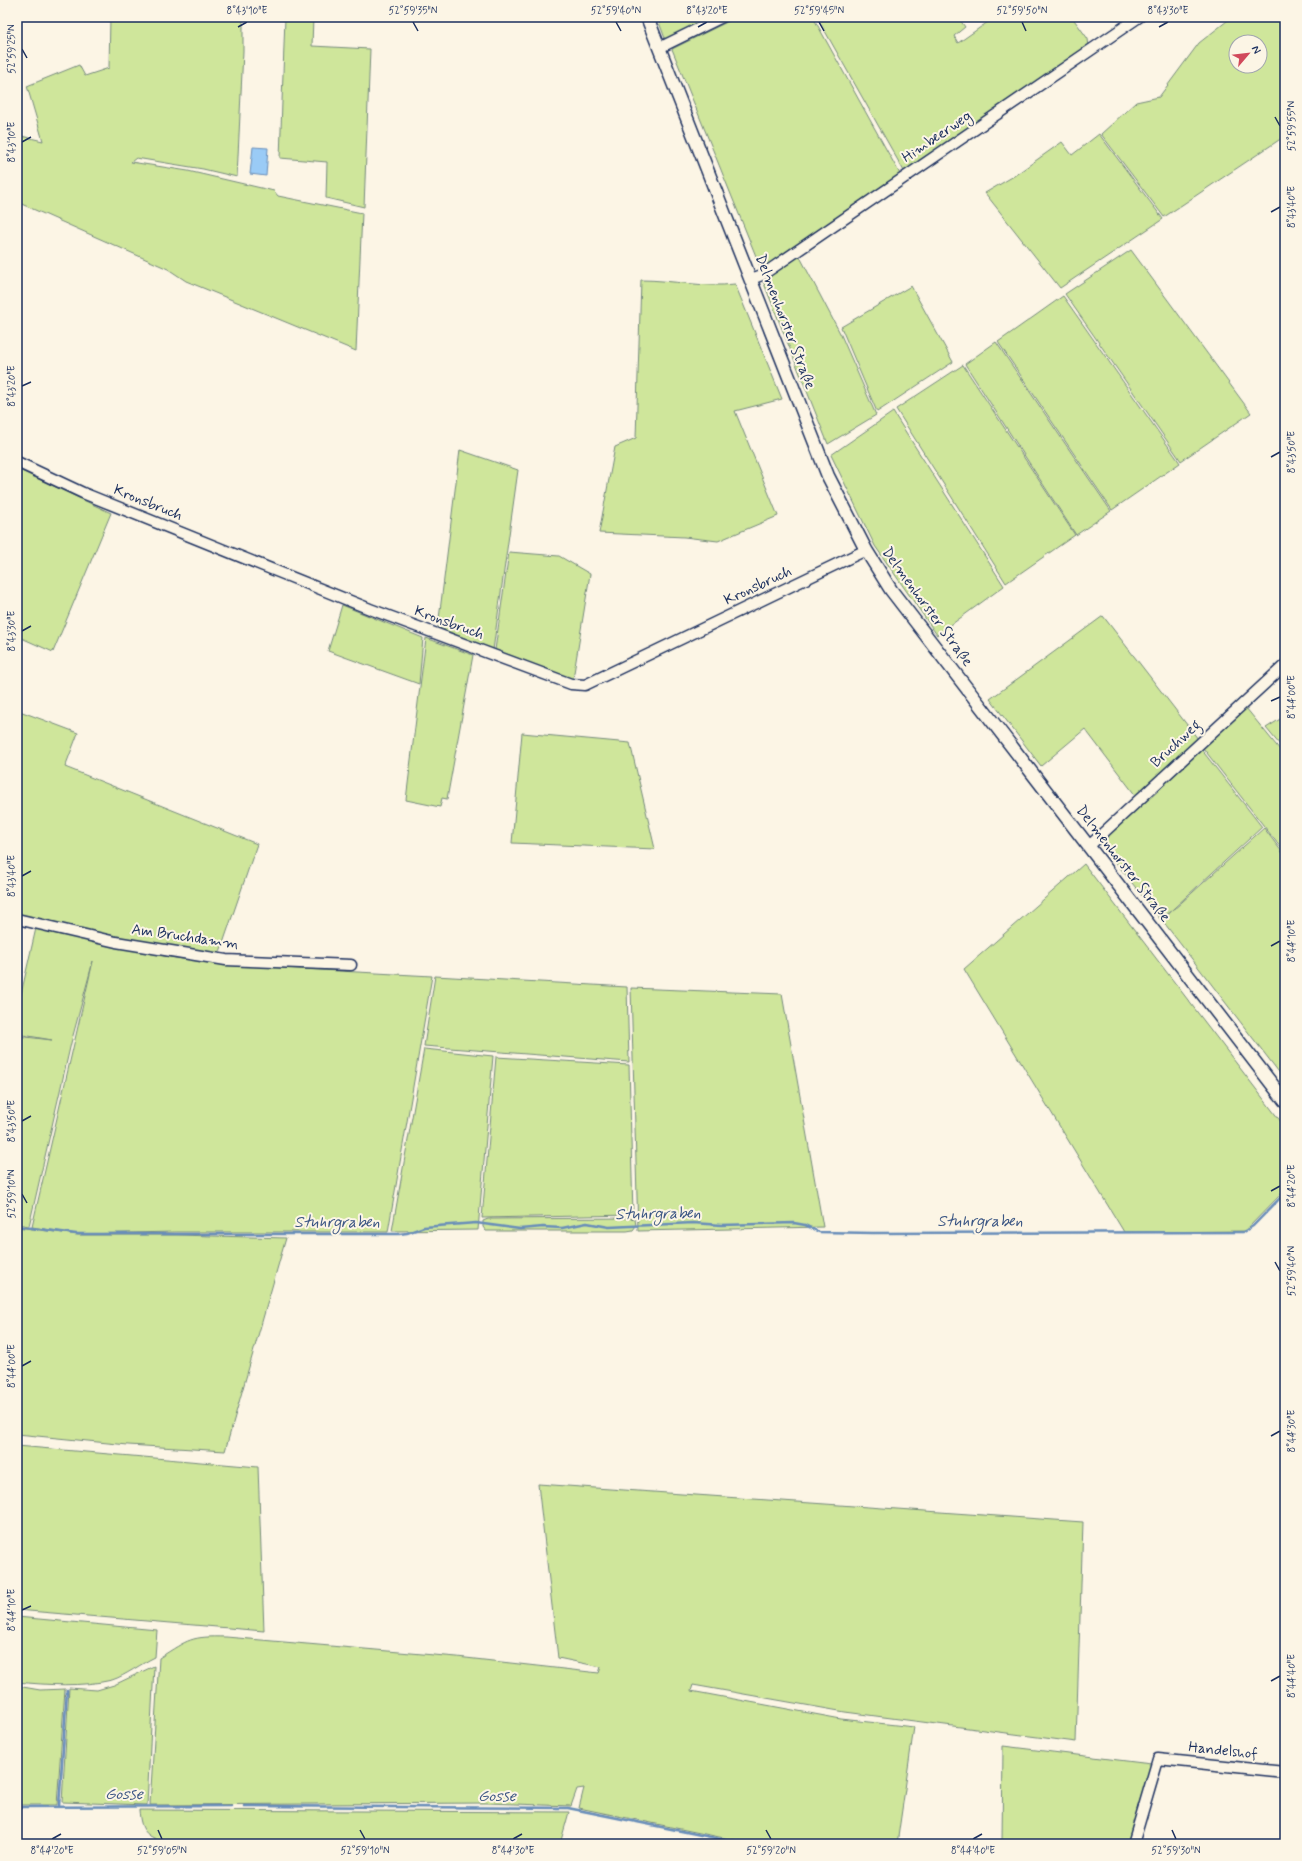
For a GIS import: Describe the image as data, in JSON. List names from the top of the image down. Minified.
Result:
{"streets":{"main road":["Delmenhorster Straße"],"street":["Himbeerweg","Kronsbruch","Bruchweg","Am Bruchdamm","Handelshof"]},"crossings":[["Himbeerweg","Delmenhorster Straße"],["Delmenhorster Straße","Kronsbruch"],["Delmenhorster Straße","Bruchweg"]],"water":["Stuhrgraben","Gosse"],"north":"top right","coordinates":["8°43'10\"E","52°59'35\"N","52°59'40\"N","8°43'20\"E","52°59'45\"N","52°59'50\"N","8°43'30\"E","52°59'25\"N","52°59'55\"N","8°43'40\"E","8°43'50\"E","8°44'00\"E","8°44'10\"E","8°44'20\"E","52°59'10\"N","8°44'30\"E","8°44'40\"E","52°59'05\"N","52°59'20\"N","52°59'30\"N"]}
